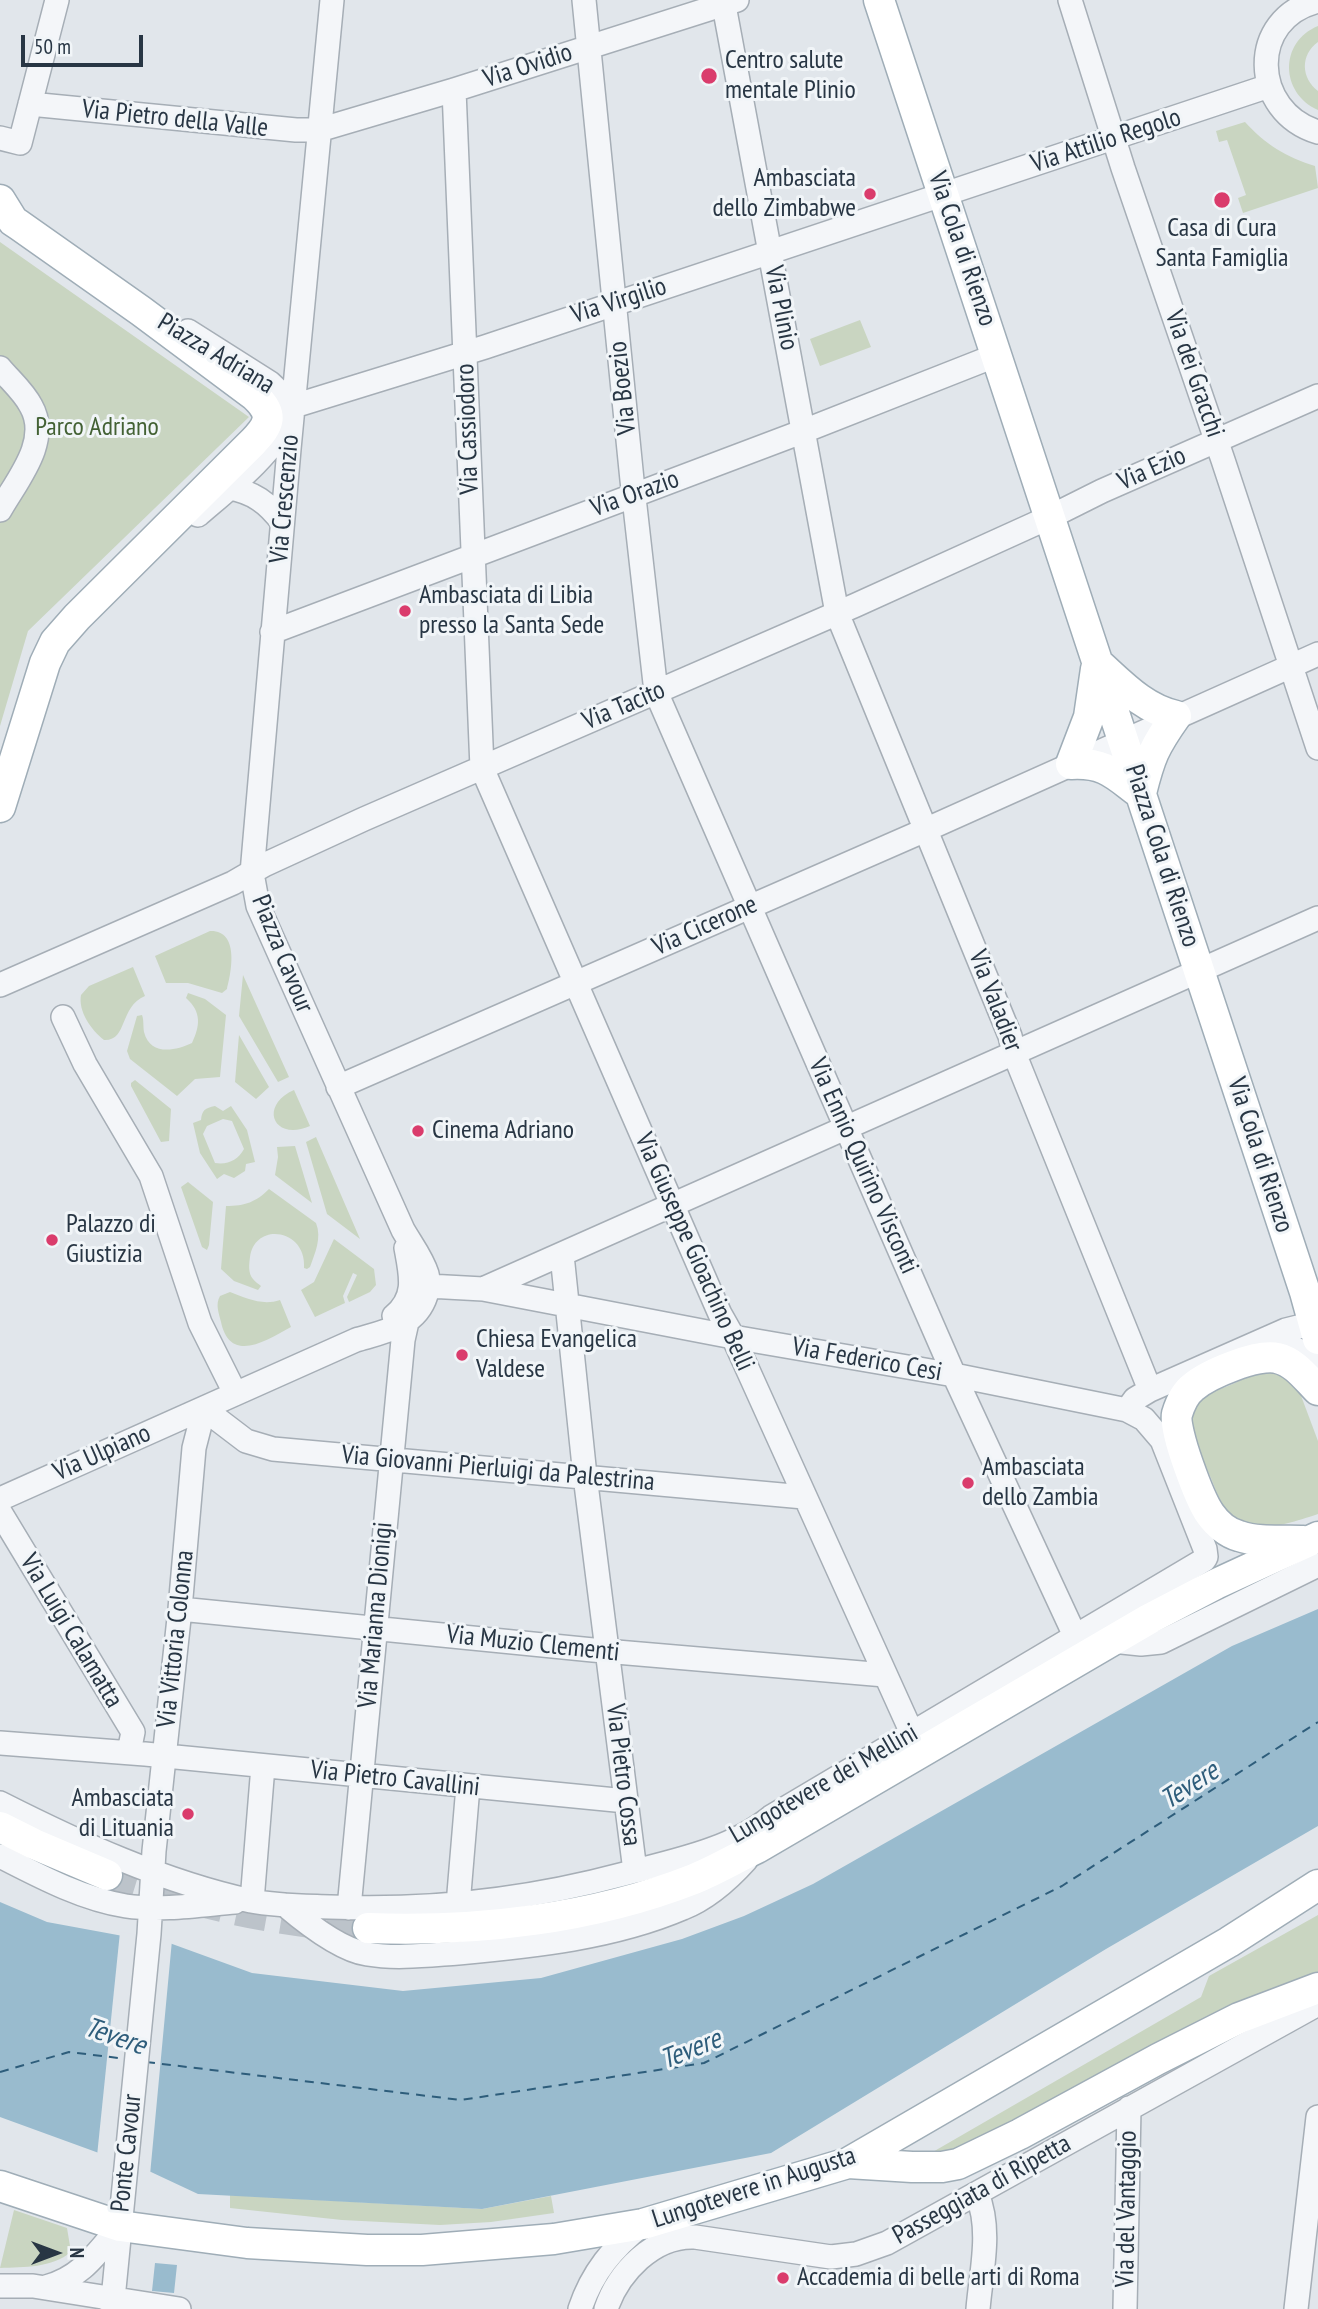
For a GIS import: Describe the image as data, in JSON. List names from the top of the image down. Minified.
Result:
{"streets":{"main road":["Via Cola di Rienzo","Piazza Adriana","Piazza Cola di Rienzo","Lungotevere dei Mellini","Lungotevere in Augusta","Passeggiata di Ripetta"],"street":["Via Ovidio","Via Pietro della Valle","Via Attilio Regolo","Via Virgilio","Via Plinio","Via dei Gracchi","Via Boezio","Via Cassiodoro","Via Ezio","Via Orazio","Via Crescenzio","Via Tacito","Via Cicerone","Piazza Cavour","Via Valadier","Via Ennio Quirino Visconti","Via Giuseppe Gioachino Belli","Via Federico Cesi","Via Ulpiano","Via Giovanni Pierluigi da Palestrina","Via Marianna Dionigi","Via Luigi Calamatta","Via Vittoria Colonna","Via Muzio Clementi","Via Pietro Cossa","Via Pietro Cavallini","Ponte Cavour","Via del Vantaggio"]},"crossings":[["Via Ovidio","Via Pietro della Valle"],["Via Ovidio","Via Plinio"],["Via Ovidio","Via Boezio"],["Via Ovidio","Via Cassiodoro"],["Via Ovidio","Via Crescenzio"],["Via Pietro della Valle","Via Crescenzio"],["Via Attilio Regolo","Via Cola di Rienzo"],["Via Attilio Regolo","Via Virgilio"],["Via Attilio Regolo","Via dei Gracchi"],["Via Cola di Rienzo","Via Virgilio"],["Via Cola di Rienzo","Via Ezio"],["Via Cola di Rienzo","Via Orazio"],["Via Cola di Rienzo","Via Tacito"],["Via Cola di Rienzo","Piazza Cola di Rienzo"],["Via Virgilio","Via Plinio"],["Via Virgilio","Piazza Adriana"],["Via Virgilio","Via Boezio"],["Via Virgilio","Via Cassiodoro"],["Via Virgilio","Via Crescenzio"],["Via Plinio","Via Orazio"],["Via Plinio","Via Tacito"],["Via Plinio","Via Valadier"],["Piazza Adriana","Via Crescenzio"],["Via dei Gracchi","Via Ezio"],["Via dei Gracchi","Piazza Cola di Rienzo"],["Via Boezio","Via Orazio"],["Via Boezio","Via Tacito"],["Via Boezio","Via Ennio Quirino Visconti"],["Via Cassiodoro","Via Orazio"],["Via Cassiodoro","Via Tacito"],["Via Cassiodoro","Via Giuseppe Gioachino Belli"],["Via Ezio","Via Tacito"],["Via Ezio","Piazza Cola di Rienzo"],["Via Orazio","Via Crescenzio"],["Via Crescenzio","Via Tacito"],["Via Crescenzio","Piazza Cavour"],["Via Tacito","Piazza Cola di Rienzo"],["Via Tacito","Piazza Cavour"],["Via Tacito","Via Valadier"],["Via Tacito","Via Ennio Quirino Visconti"],["Via Tacito","Via Giuseppe Gioachino Belli"],["Piazza Cola di Rienzo","Via Cicerone"],["Piazza Cola di Rienzo","Via Valadier"],["Piazza Cola di Rienzo","Via Ennio Quirino Visconti"],["Piazza Cola di Rienzo","Via Giuseppe Gioachino Belli"],["Piazza Cola di Rienzo","Via Federico Cesi"],["Piazza Cola di Rienzo","Via Pietro Cossa"],["Via Cicerone","Piazza Cavour"],["Via Cicerone","Via Valadier"],["Via Cicerone","Via Ennio Quirino Visconti"],["Via Cicerone","Via Giuseppe Gioachino Belli"],["Piazza Cavour","Via Ulpiano"],["Piazza Cavour","Via Giovanni Pierluigi da Palestrina"],["Piazza Cavour","Via Marianna Dionigi"],["Piazza Cavour","Via Vittoria Colonna"],["Via Ennio Quirino Visconti","Via Federico Cesi"],["Via Ennio Quirino Visconti","Lungotevere dei Mellini"],["Via Giuseppe Gioachino Belli","Via Federico Cesi"],["Via Giuseppe Gioachino Belli","Via Giovanni Pierluigi da Palestrina"],["Via Giuseppe Gioachino Belli","Via Muzio Clementi"],["Via Giuseppe Gioachino Belli","Lungotevere dei Mellini"],["Via Federico Cesi","Via Pietro Cossa"],["Via Federico Cesi","Lungotevere dei Mellini"],["Via Ulpiano","Via Giovanni Pierluigi da Palestrina"],["Via Ulpiano","Via Vittoria Colonna"],["Via Giovanni Pierluigi da Palestrina","Via Marianna Dionigi"],["Via Giovanni Pierluigi da Palestrina","Via Vittoria Colonna"],["Via Giovanni Pierluigi da Palestrina","Via Pietro Cossa"],["Via Marianna Dionigi","Via Muzio Clementi"],["Via Marianna Dionigi","Via Pietro Cavallini"],["Via Marianna Dionigi","Lungotevere dei Mellini"],["Via Luigi Calamatta","Via Pietro Cavallini"],["Via Vittoria Colonna","Via Muzio Clementi"],["Via Vittoria Colonna","Via Pietro Cavallini"],["Via Vittoria Colonna","Lungotevere dei Mellini"],["Via Vittoria Colonna","Ponte Cavour"],["Via Muzio Clementi","Via Pietro Cossa"],["Via Pietro Cossa","Via Pietro Cavallini"],["Via Pietro Cossa","Lungotevere dei Mellini"],["Lungotevere dei Mellini","Ponte Cavour"],["Ponte Cavour","Lungotevere in Augusta"],["Lungotevere in Augusta","Passeggiata di Ripetta"],["Passeggiata di Ripetta","Via del Vantaggio"]],"water":["Tevere"],"parks":["Parco Adriano"],"places":["Centro salute mentale Plinio","Ambasciata dello Zimbabwe","Casa di Cura Santa Famiglia","Ambasciata di Libia presso la Santa Sede","Cinema Adriano","Palazzo di Giustizia","Chiesa Evangelica Valdese","Ambasciata dello Zambia","Ambasciata di Lituania","Accademia di belle arti di Roma"],"scale_bar":"50 m","north":"right"}
